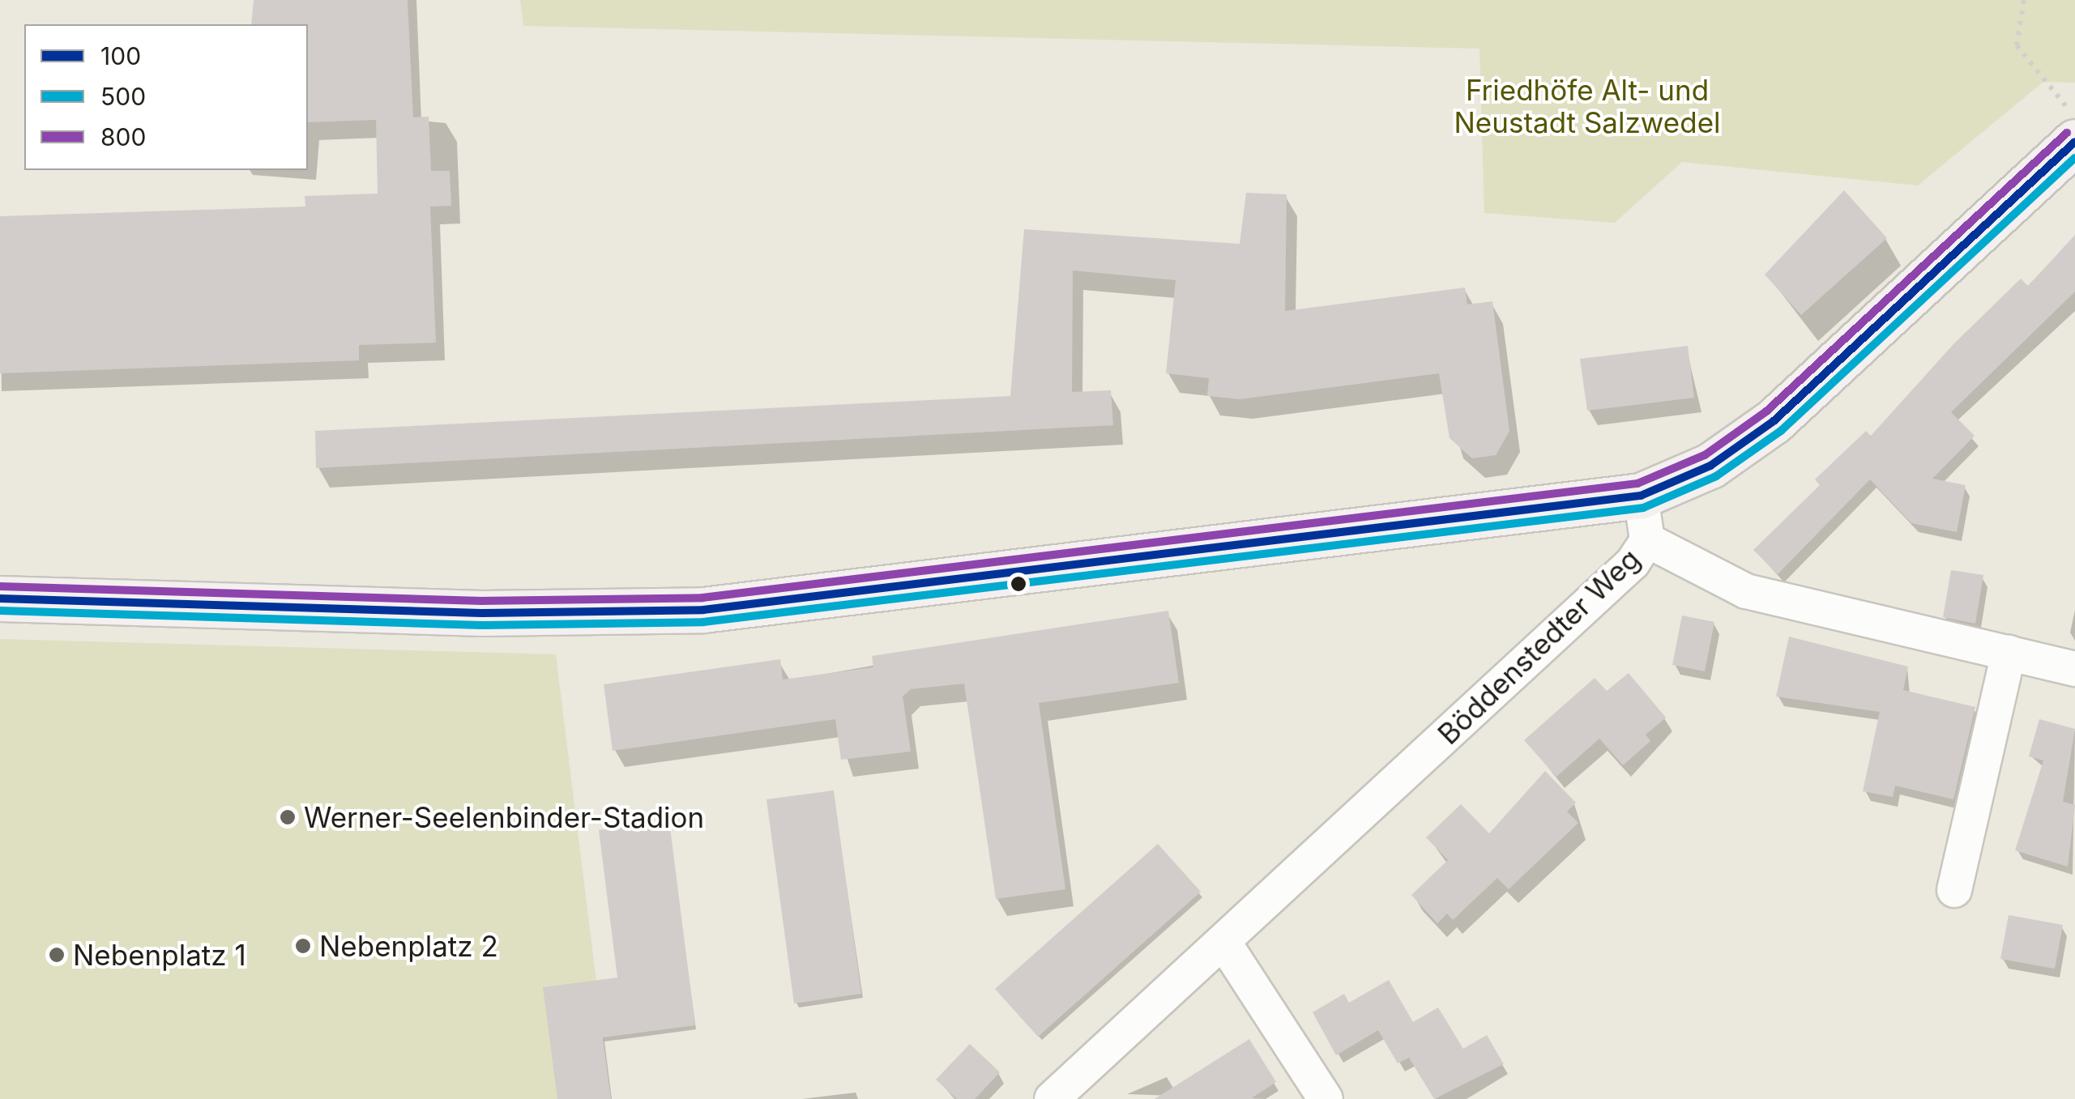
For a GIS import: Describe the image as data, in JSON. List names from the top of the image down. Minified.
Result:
{"streets":{"street":["Böddenstedter Weg"]},"parks":["Friedhöfe Alt- und Neustadt Salzwedel"],"places":["Werner-Seelenbinder-Stadion","Nebenplatz 2","Nebenplatz 1"],"lines":["transit line 800","transit line 100","transit line 500"],"legend":["100","500","800"]}
